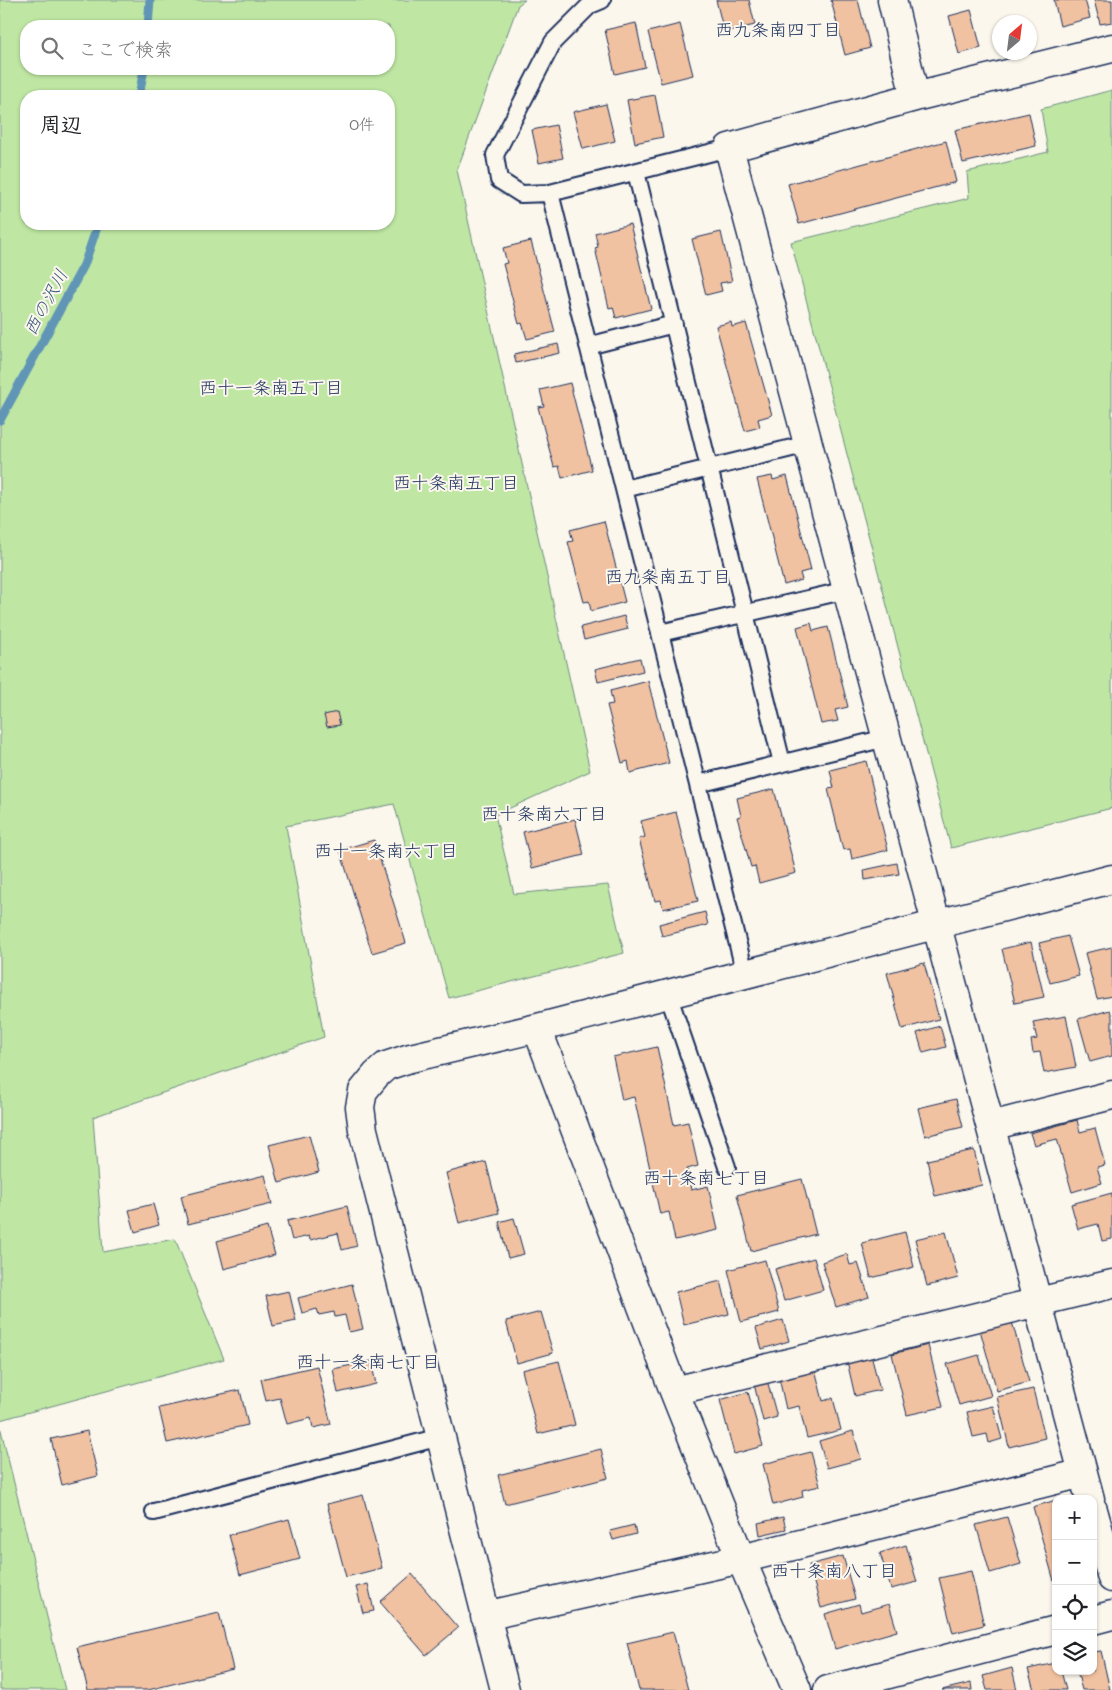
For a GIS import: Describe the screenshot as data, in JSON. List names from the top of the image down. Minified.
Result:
{"districts":["西九条南四丁目","西十一条南五丁目","西十条南五丁目","西九条南五丁目","西十条南六丁目","西十一条南六丁目","西十条南七丁目","西十一条南七丁目","西十条南八丁目"],"water":["西の沢川"],"north":"top right","page":{"search":"ここで検索","heading":["周辺","0件"],"map_buttons":["+","−"]}}
